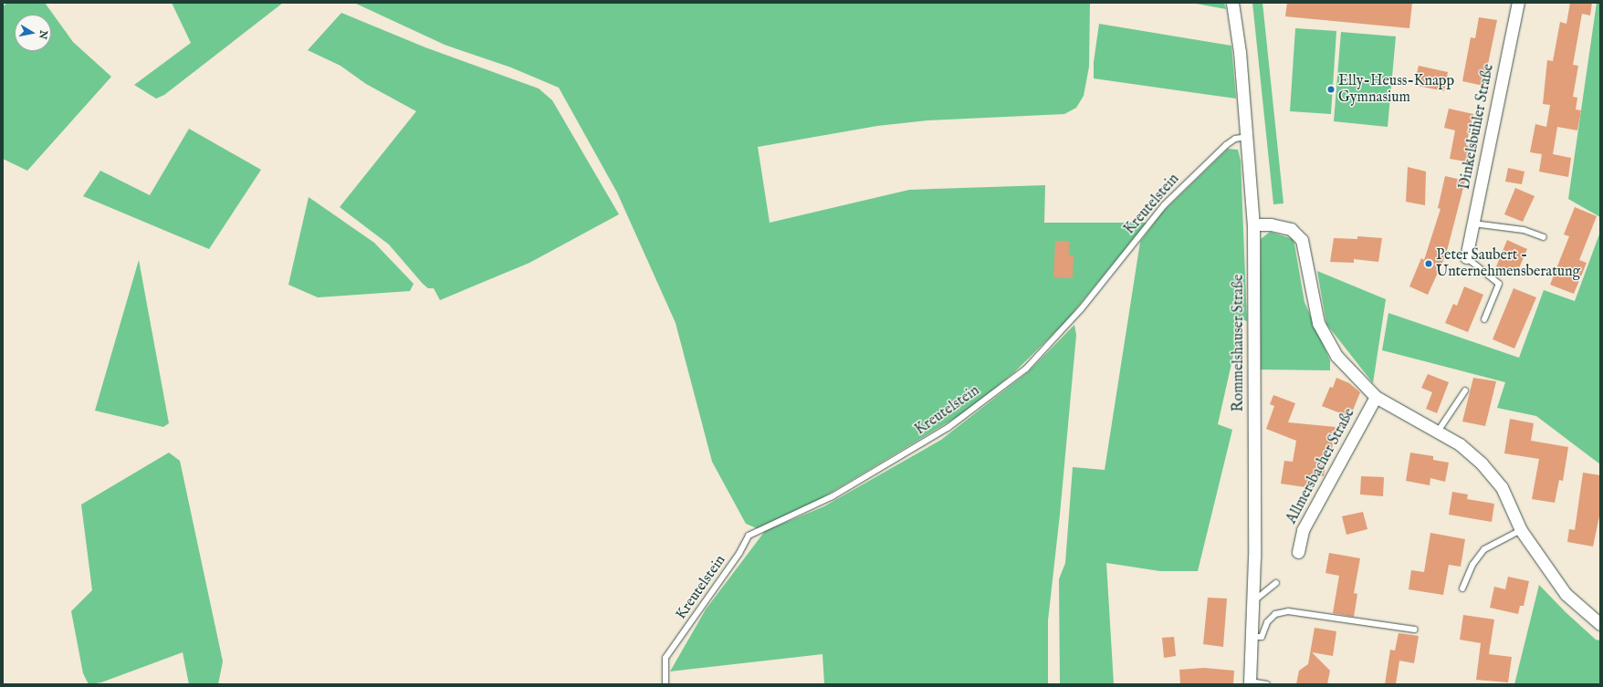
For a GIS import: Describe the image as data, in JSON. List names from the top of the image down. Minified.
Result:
{"streets":{"street":["Dinkelsbühler Straße","Rommelshauser Straße","Allmersbacher Straße"],"lane":["Kreutelstein"]},"crossings":[["Kreutelstein","Rommelshauser Straße"]],"places":["Elly-Heuss-Knapp Gymnasium","Peter Saubert - Unternehmensberatung"],"north":"right"}
